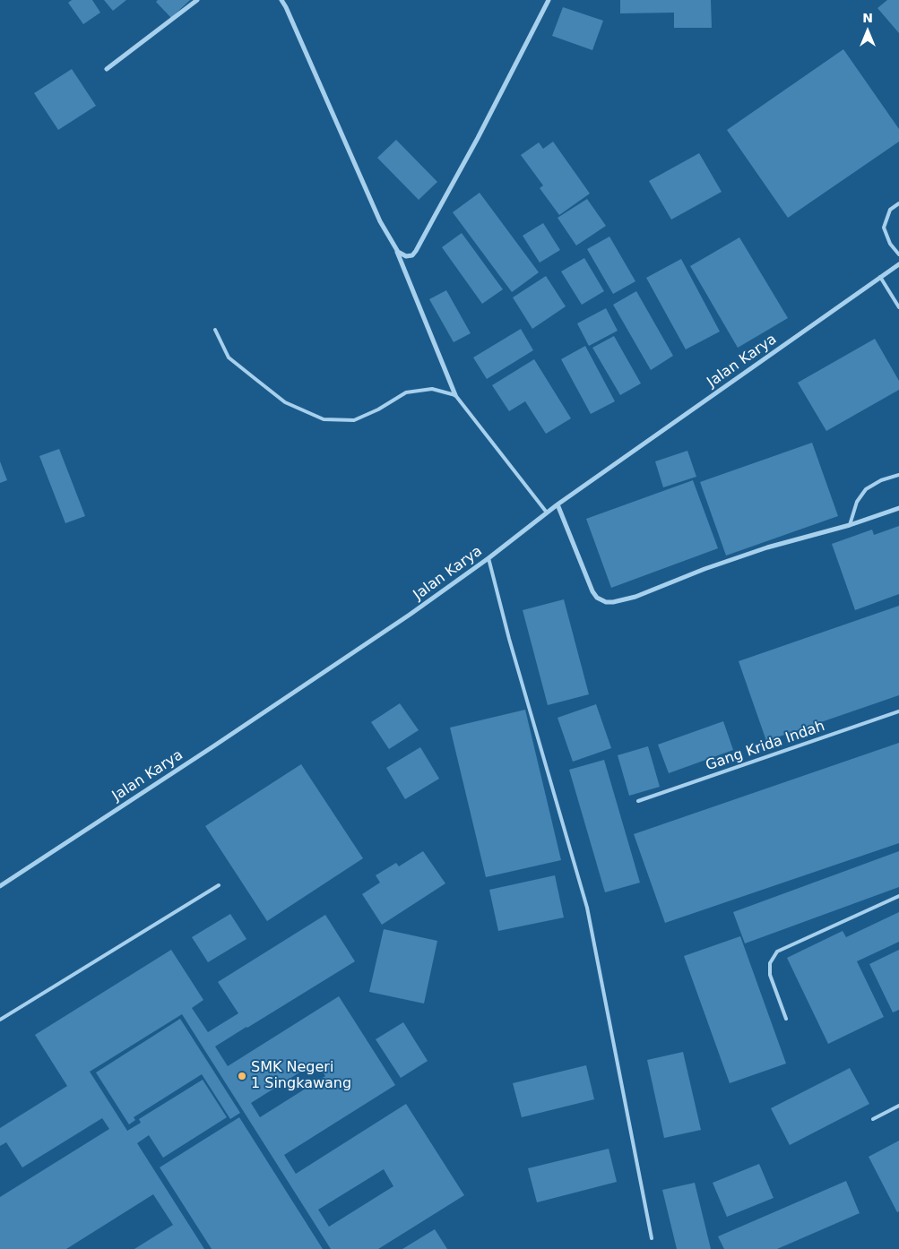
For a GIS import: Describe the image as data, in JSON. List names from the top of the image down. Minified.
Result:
{"streets":{"street":["Jalan Karya"],"lane":["Gang Krida Indah"]},"places":["SMK Negeri 1 Singkawang"],"north":"top"}
